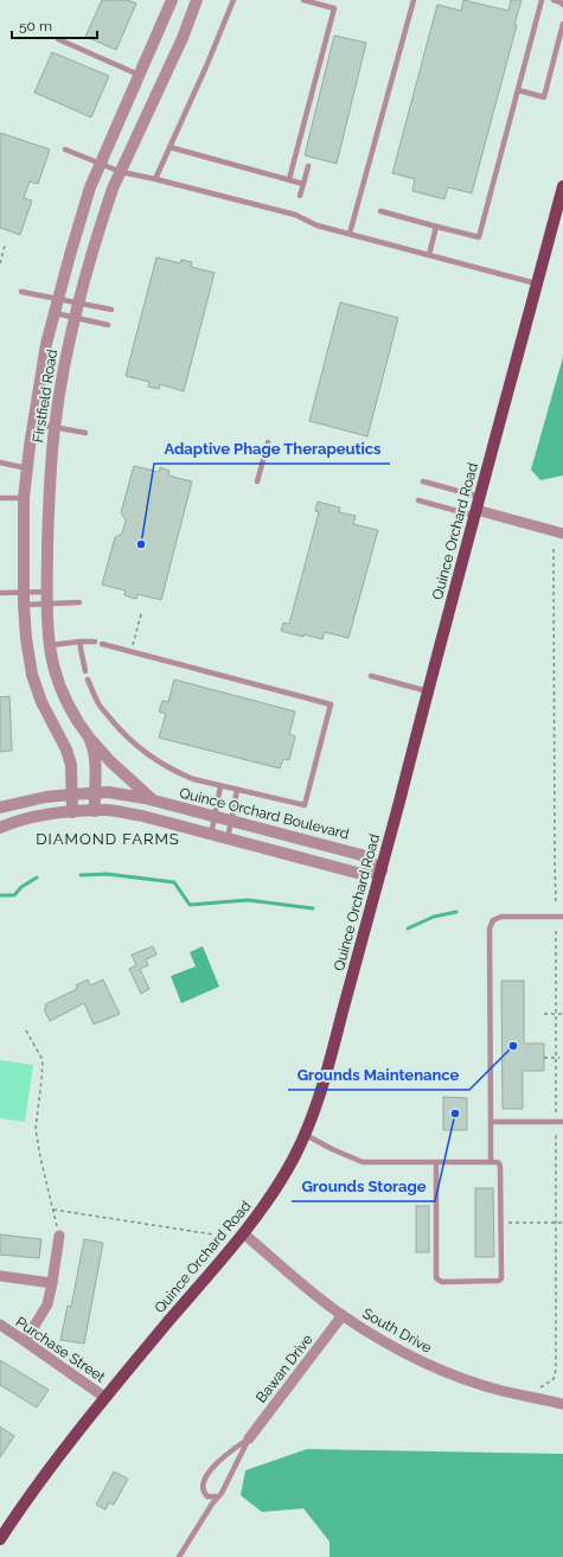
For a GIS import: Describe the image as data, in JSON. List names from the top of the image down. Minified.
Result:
{"streets":{"main road":["Quince Orchard Road"],"street":["Firstfield Road","Quince Orchard Boulevard","South Drive","Purchase Street","Bawan Drive"]},"crossings":[["Firstfield Road","Quince Orchard Boulevard"],["Quince Orchard Road","Quince Orchard Boulevard"],["Quince Orchard Road","South Drive"],["Quince Orchard Road","Purchase Street"],["South Drive","Bawan Drive"]],"districts":["DIAMOND FARMS"],"places":["Adaptive Phage Therapeutics","Grounds Maintenance","Grounds Storage"],"scale_bar":"50 m"}
